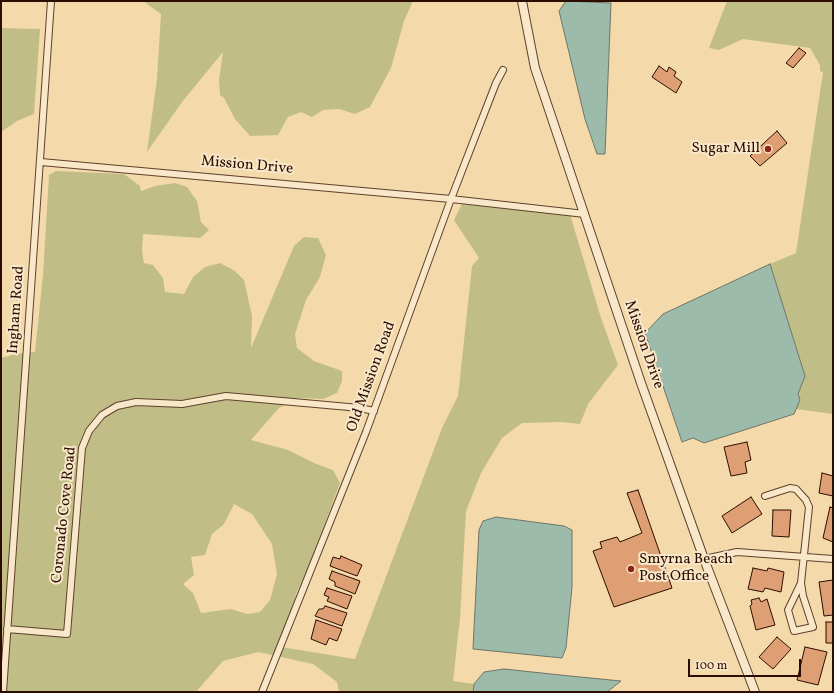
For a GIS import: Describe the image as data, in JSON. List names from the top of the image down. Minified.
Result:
{"streets":{"street":["Mission Drive","Ingham Road","Old Mission Road","Coronado Cove Road"]},"crossings":[["Mission Drive","Ingham Road"],["Mission Drive","Old Mission Road"],["Ingham Road","Coronado Cove Road"],["Old Mission Road","Coronado Cove Road"]],"places":["Sugar Mill","Smyrna Beach Post Office"],"scale_bar":"100 m"}
